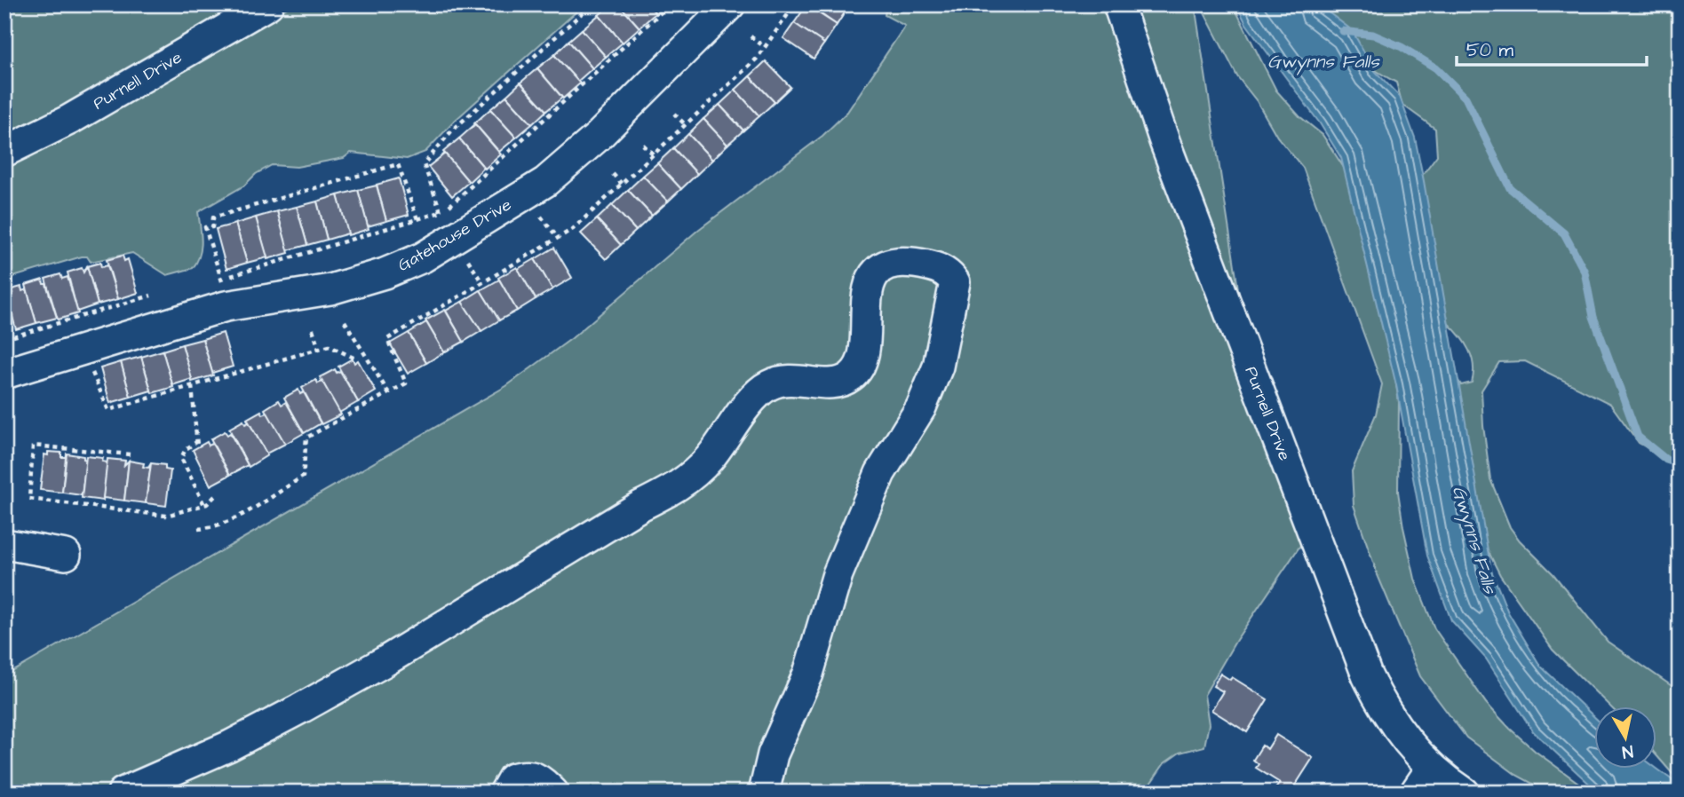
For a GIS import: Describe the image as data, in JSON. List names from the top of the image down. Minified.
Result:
{"streets":{"street":["Purnell Drive","Gatehouse Drive"]},"water":["Gwynns Falls"],"scale_bar":"50 m","north":"bottom"}
